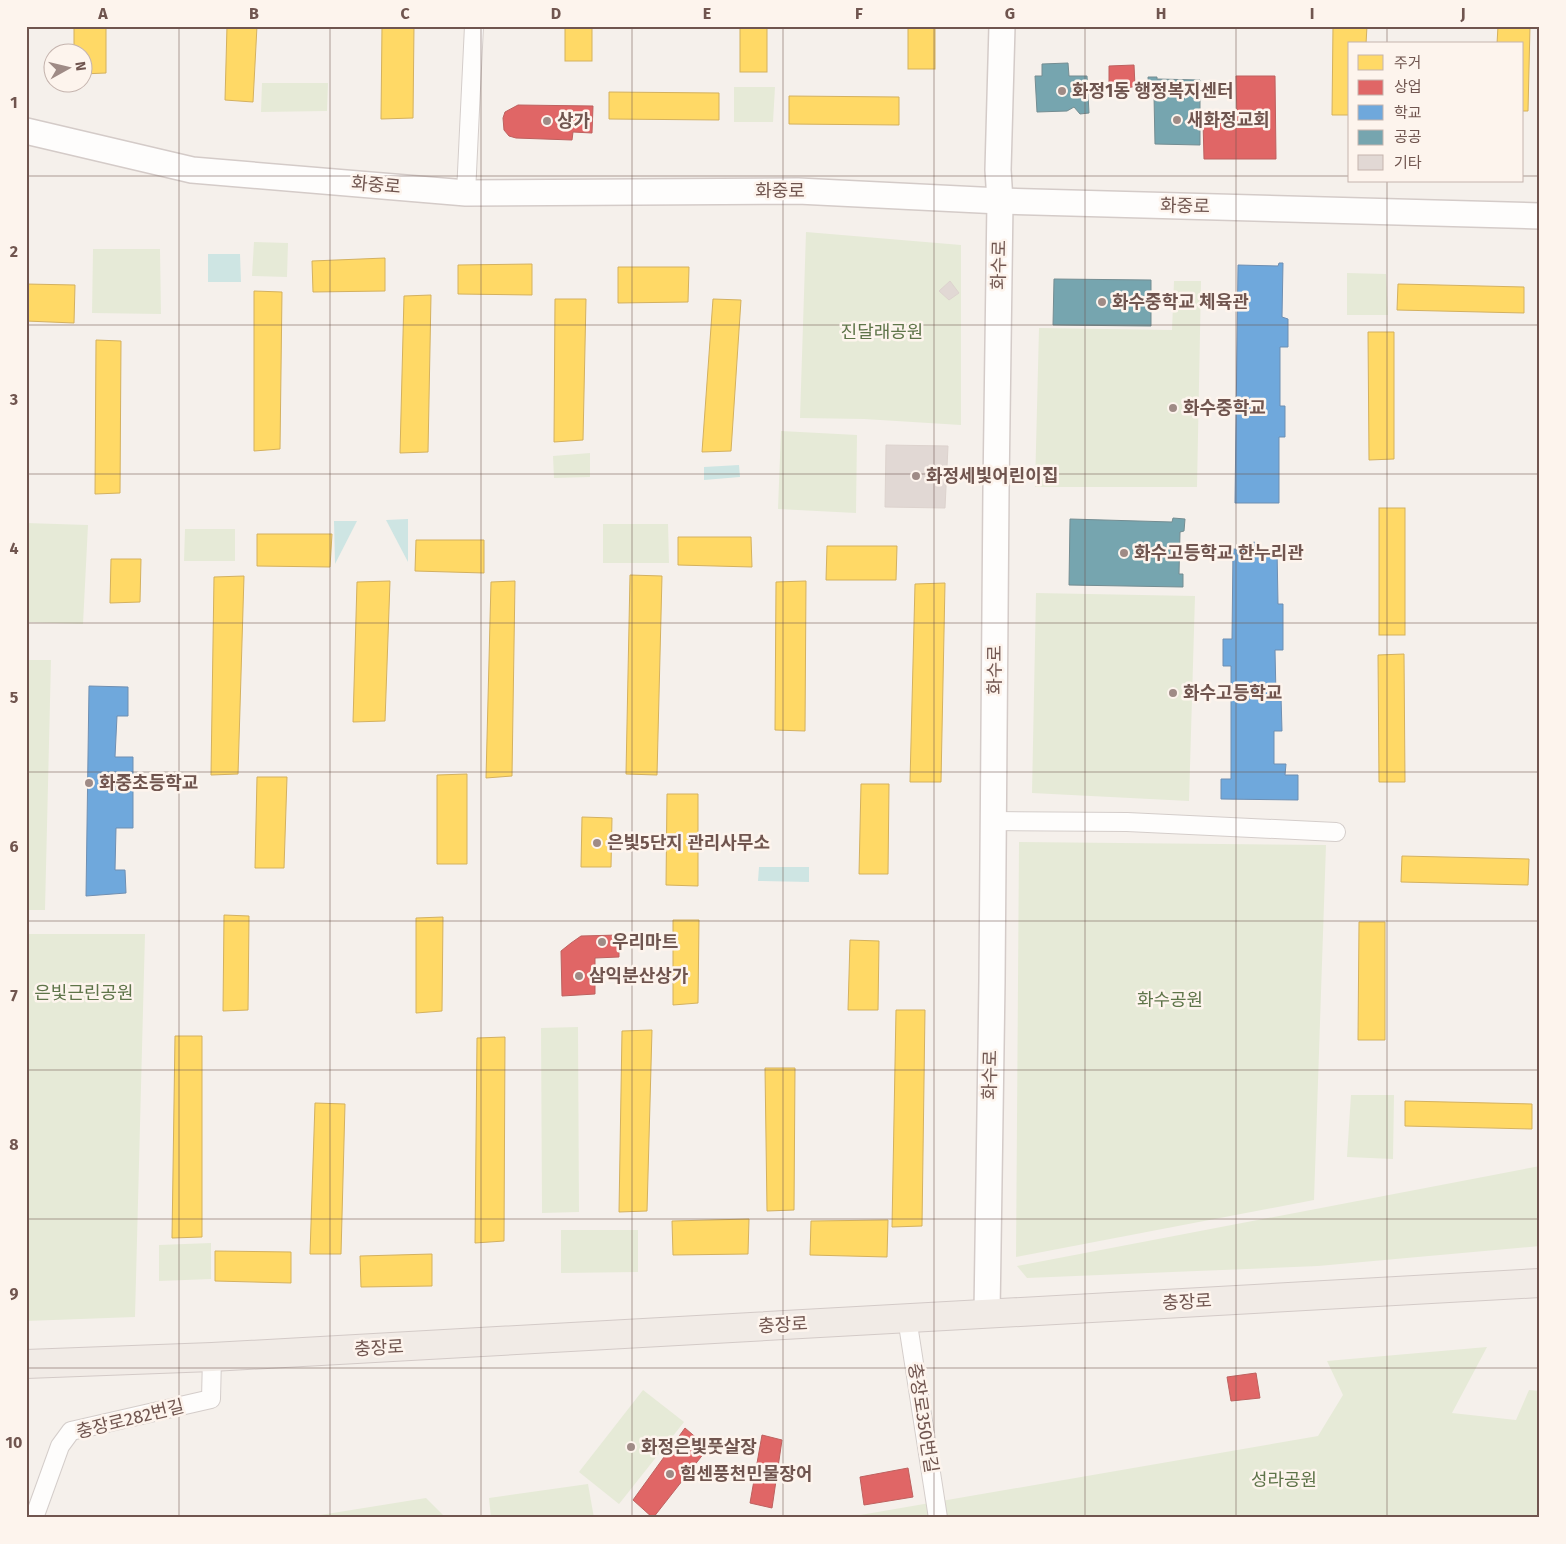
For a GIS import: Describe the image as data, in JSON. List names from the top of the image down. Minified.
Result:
{"streets":{"main road":["화중로","화수로","충장로"],"street":["충장로350번길","충장로282번길"]},"crossings":[["화중로","화수로"],["화수로","충장로"],["충장로","충장로350번길"],["충장로","충장로282번길"]],"parks":["진달래공원","은빛근린공원","화수공원","성라공원"],"places":["화정1동 행정복지센터","새화정교회","상가","화수중학교 체육관","화수중학교","화정세빛어린이집","화수고등학교 한누리관","화수고등학교","화중초등학교","은빛5단지 관리사무소","우리마트","삼익분산상가","화정은빛풋살장","힘센풍천민물장어"],"legend":["주거","상업","학교","공공","기타"],"north":"right","grid":{"columns":["A","B","C","D","E","F","G","H","I","J"],"rows":["1","2","3","4","5","6","7","8","9","10"]}}
